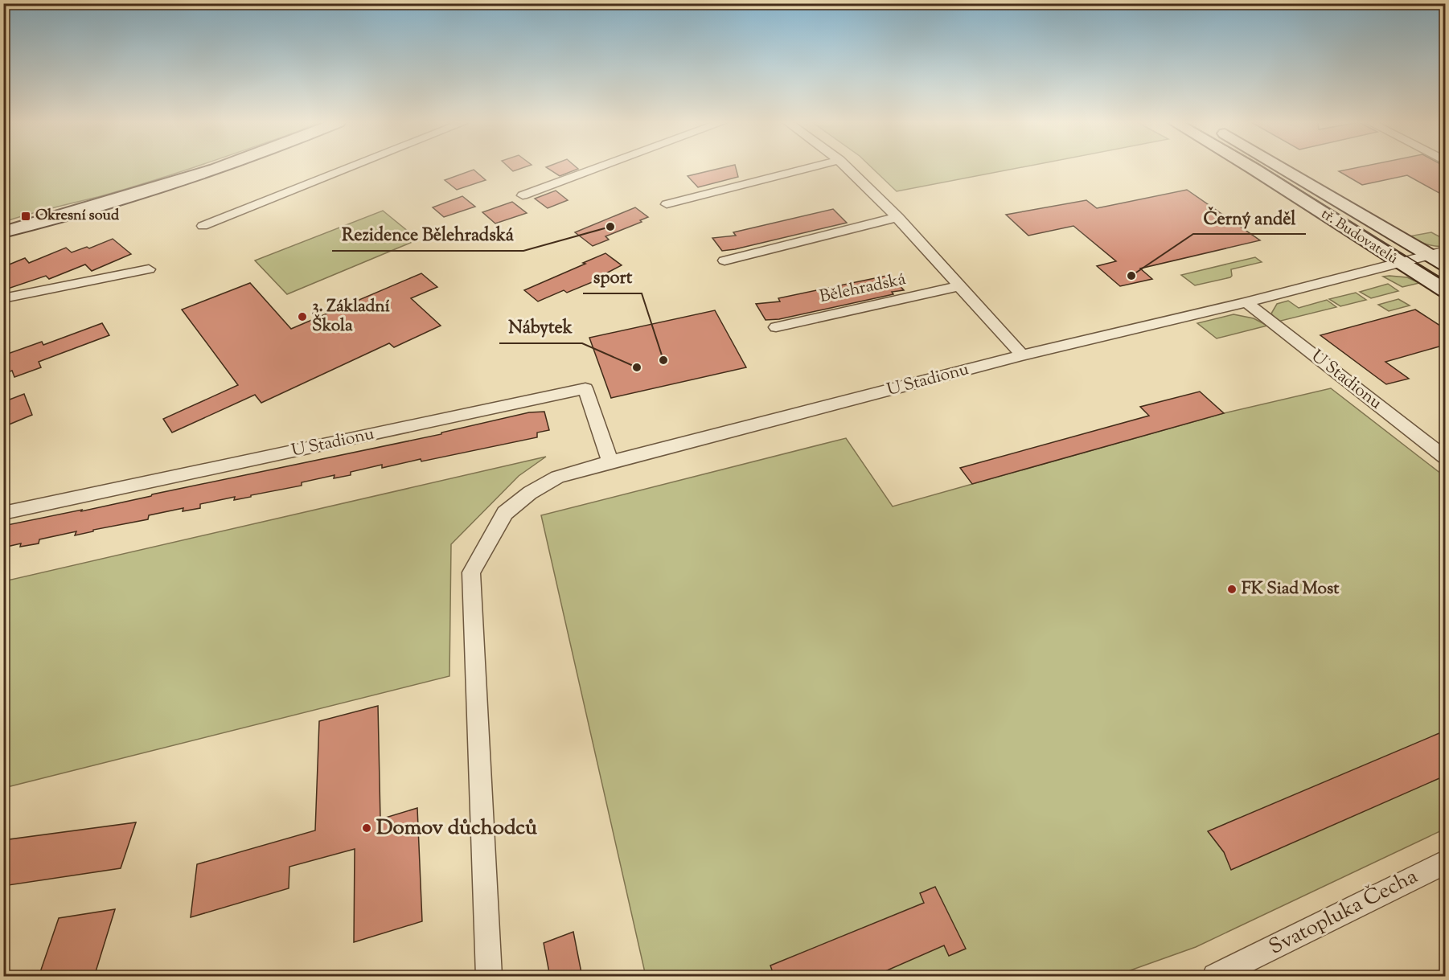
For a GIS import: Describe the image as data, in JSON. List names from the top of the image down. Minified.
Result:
{"streets":{"street":["tř. Budovatelů","Bělehradská","U Stadionu","Svatopluka Čecha"]},"crossings":[["tř. Budovatelů","U Stadionu"]],"places":{"transit":["Okresní soud"],"other":["Rezidence Bělehradská","Černý anděl","3. Základní Škola","sport","Nábytek","FK Siad Most","Domov důchodců"]}}
